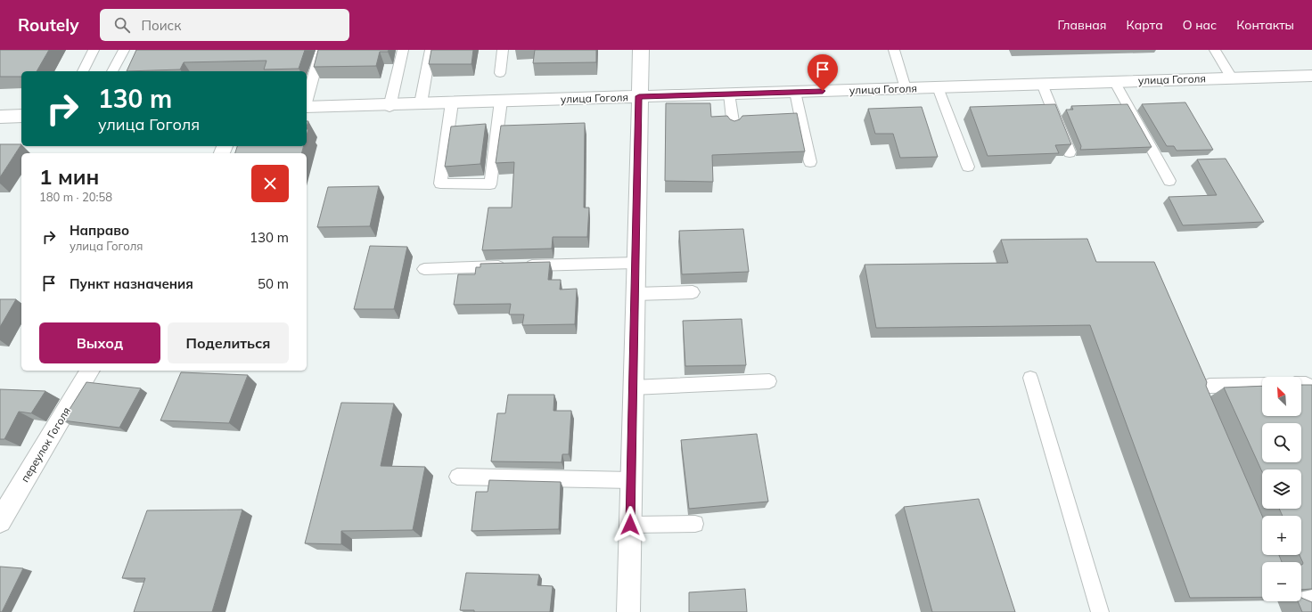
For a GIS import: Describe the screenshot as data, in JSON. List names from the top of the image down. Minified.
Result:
{"streets":{"street":["улица Гоголя","переулок Гоголя"]},"north":"top left","page":{"header":"Routely","search":"Поиск","nav":["Главная","Карта","О нас","Контакты"],"turn":["130 m","улица Гоголя"],"heading":["1 мин","180 m · 20:58"],"list":[{"name":"Направо","note":"улица Гоголя","value":"130 m"},{"name":"Пункт назначения","value":"50 m"}],"buttons":["Выход","Поделиться"],"map_buttons":["+","−"]}}
